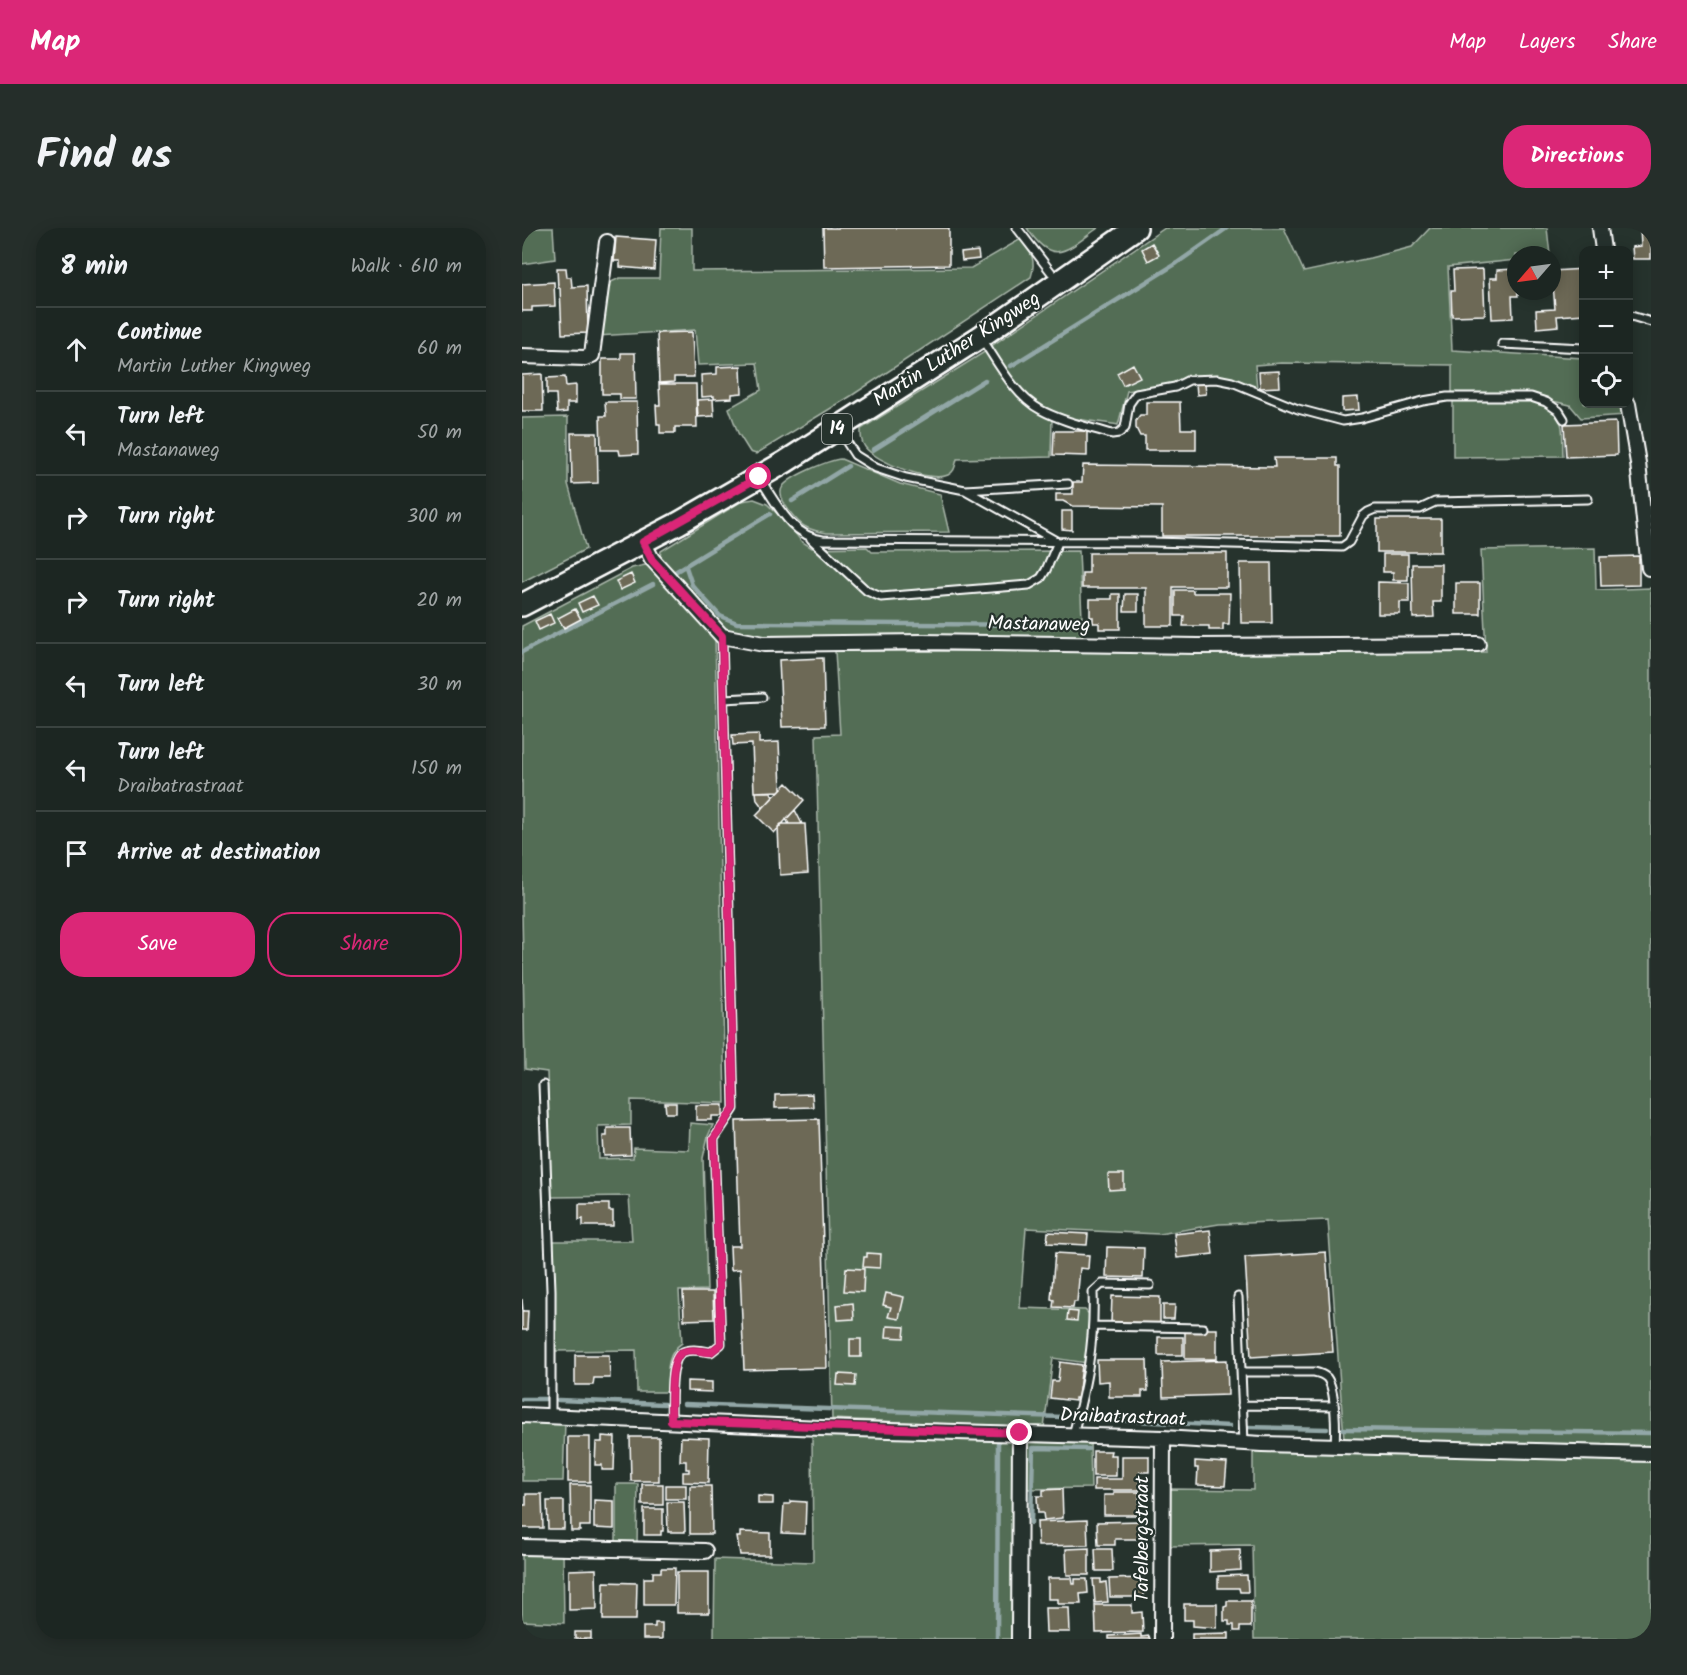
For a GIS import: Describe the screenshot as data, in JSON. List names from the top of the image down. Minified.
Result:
{"streets":{"main road":["Martin Luther Kingweg","14"],"street":["Mastanaweg","Draibatrastraat","Tafelbergstraat"]},"crossings":[["Draibatrastraat","Tafelbergstraat"]],"north":"bottom left","page":{"header":"Map","nav":["Map","Layers","Share"],"title":"Find us","buttons":["Directions",["Save","Share"]],"heading":["8 min","Walk · 610 m"],"map_buttons":["+","−"],"list":[["Continue","Martin Luther Kingweg","60 m"],["Turn left","Mastanaweg","50 m"],["Turn right","300 m"],["Turn right","20 m"],["Turn left","30 m"],["Turn left","Draibatrastraat","150 m"],"Arrive at destination"]}}
